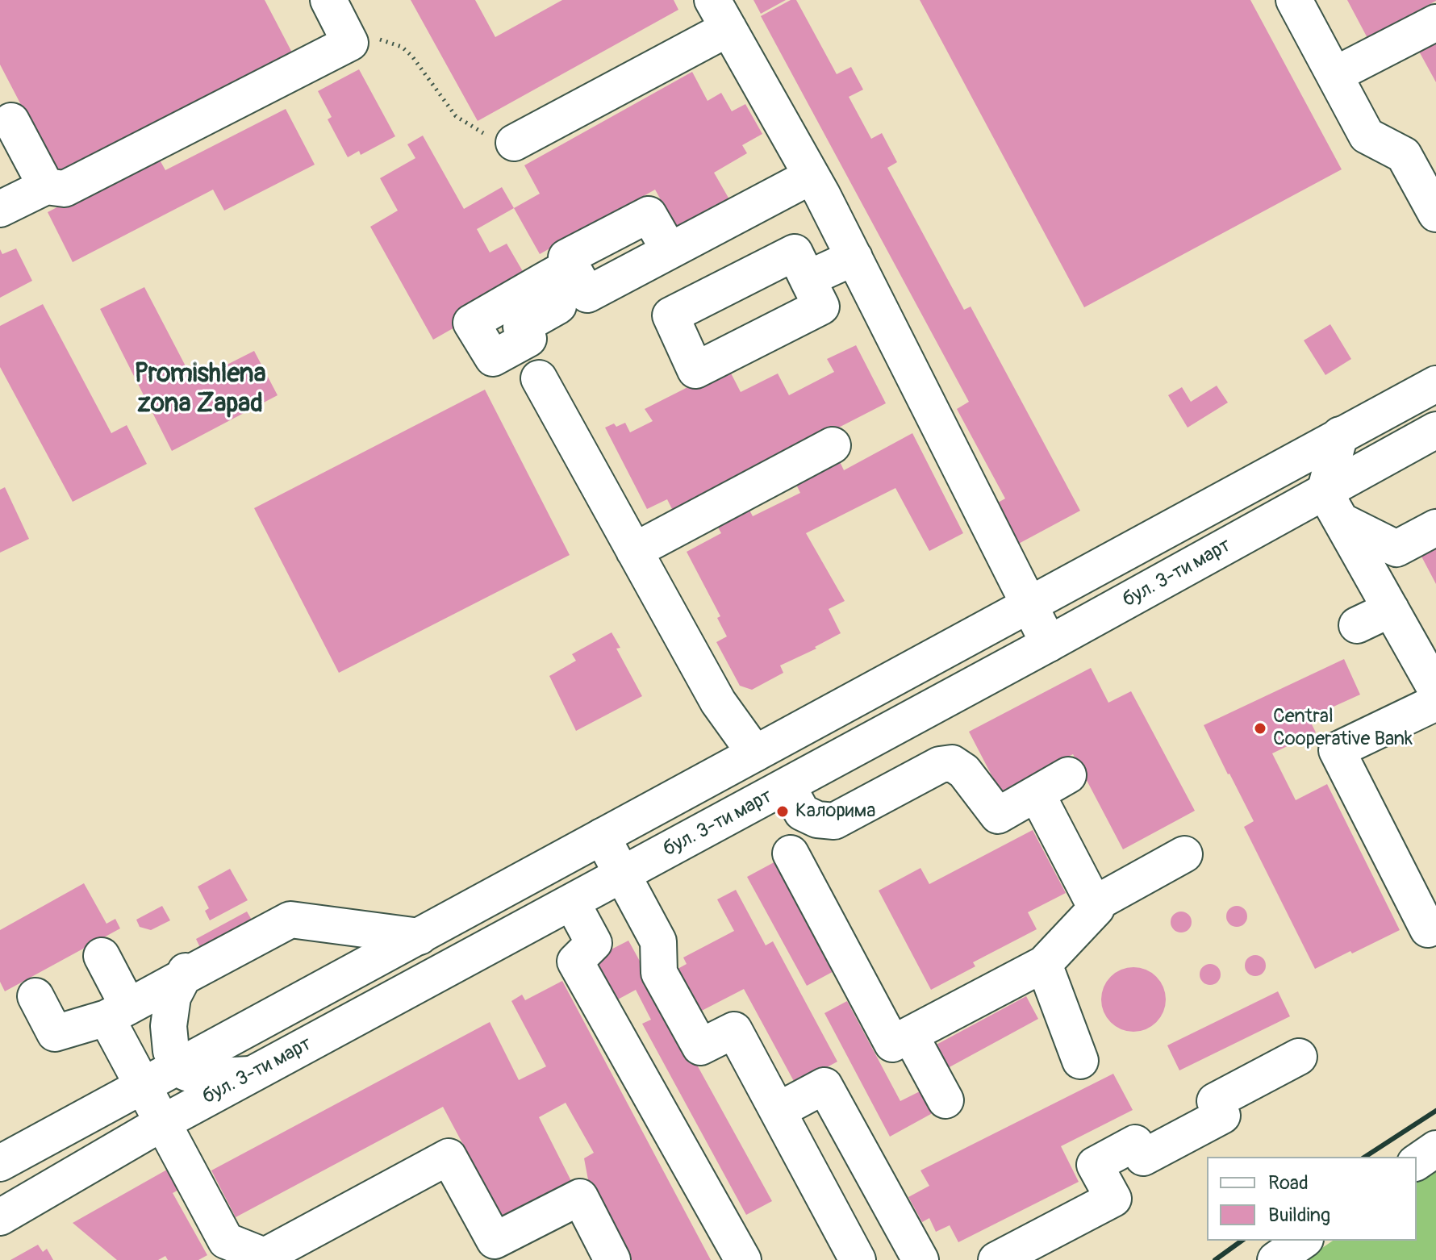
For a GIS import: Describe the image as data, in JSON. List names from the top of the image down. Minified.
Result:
{"streets":{"main road":["бул. 3-ти март"]},"districts":["Promishlena zona Zapad"],"places":["Central Cooperative Bank","Калорима"],"legend":["Road","Building"]}
